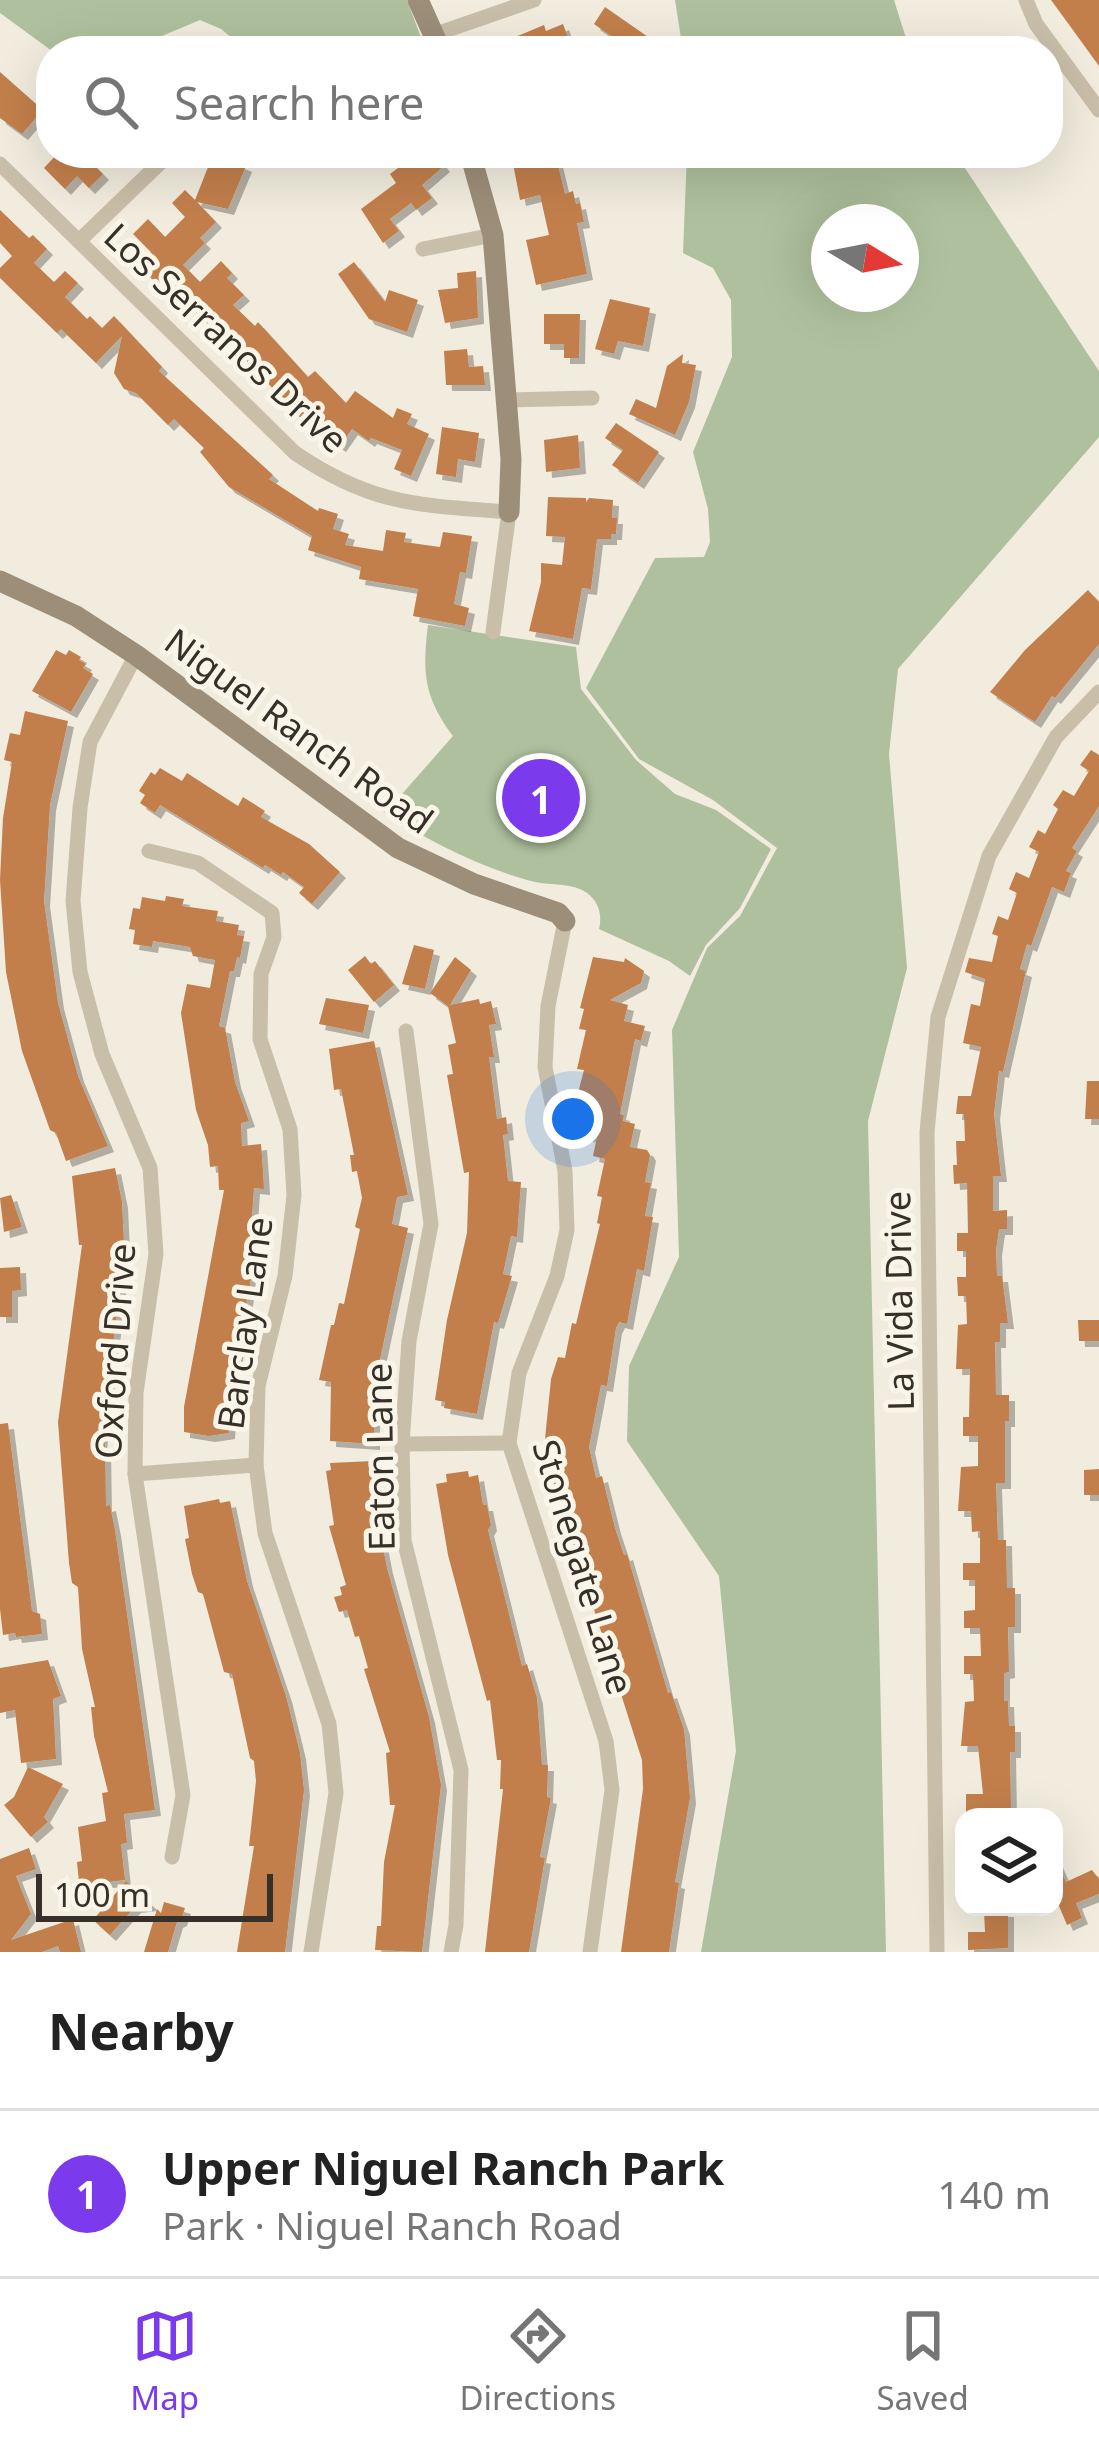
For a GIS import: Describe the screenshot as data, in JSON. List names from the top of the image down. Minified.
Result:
{"streets":{"street":["Los Serranos Drive","Niguel Ranch Road","La Vida Drive","Barclay Lane","Oxford Drive","Eaton Lane","Stonegate Lane"]},"crossings":[["Niguel Ranch Road","Oxford Drive"],["Niguel Ranch Road","Stonegate Lane"]],"scale_bar":"100 m","north":"right","page":{"search":"Search here","pins":"1","scale":"100 m","heading":"Nearby","list":[{"mark":"1","name":"Upper Niguel Ranch Park","note":"Park · Niguel Ranch Road","value":"140 m"}],"nav":["Map","Directions","Saved"]}}
